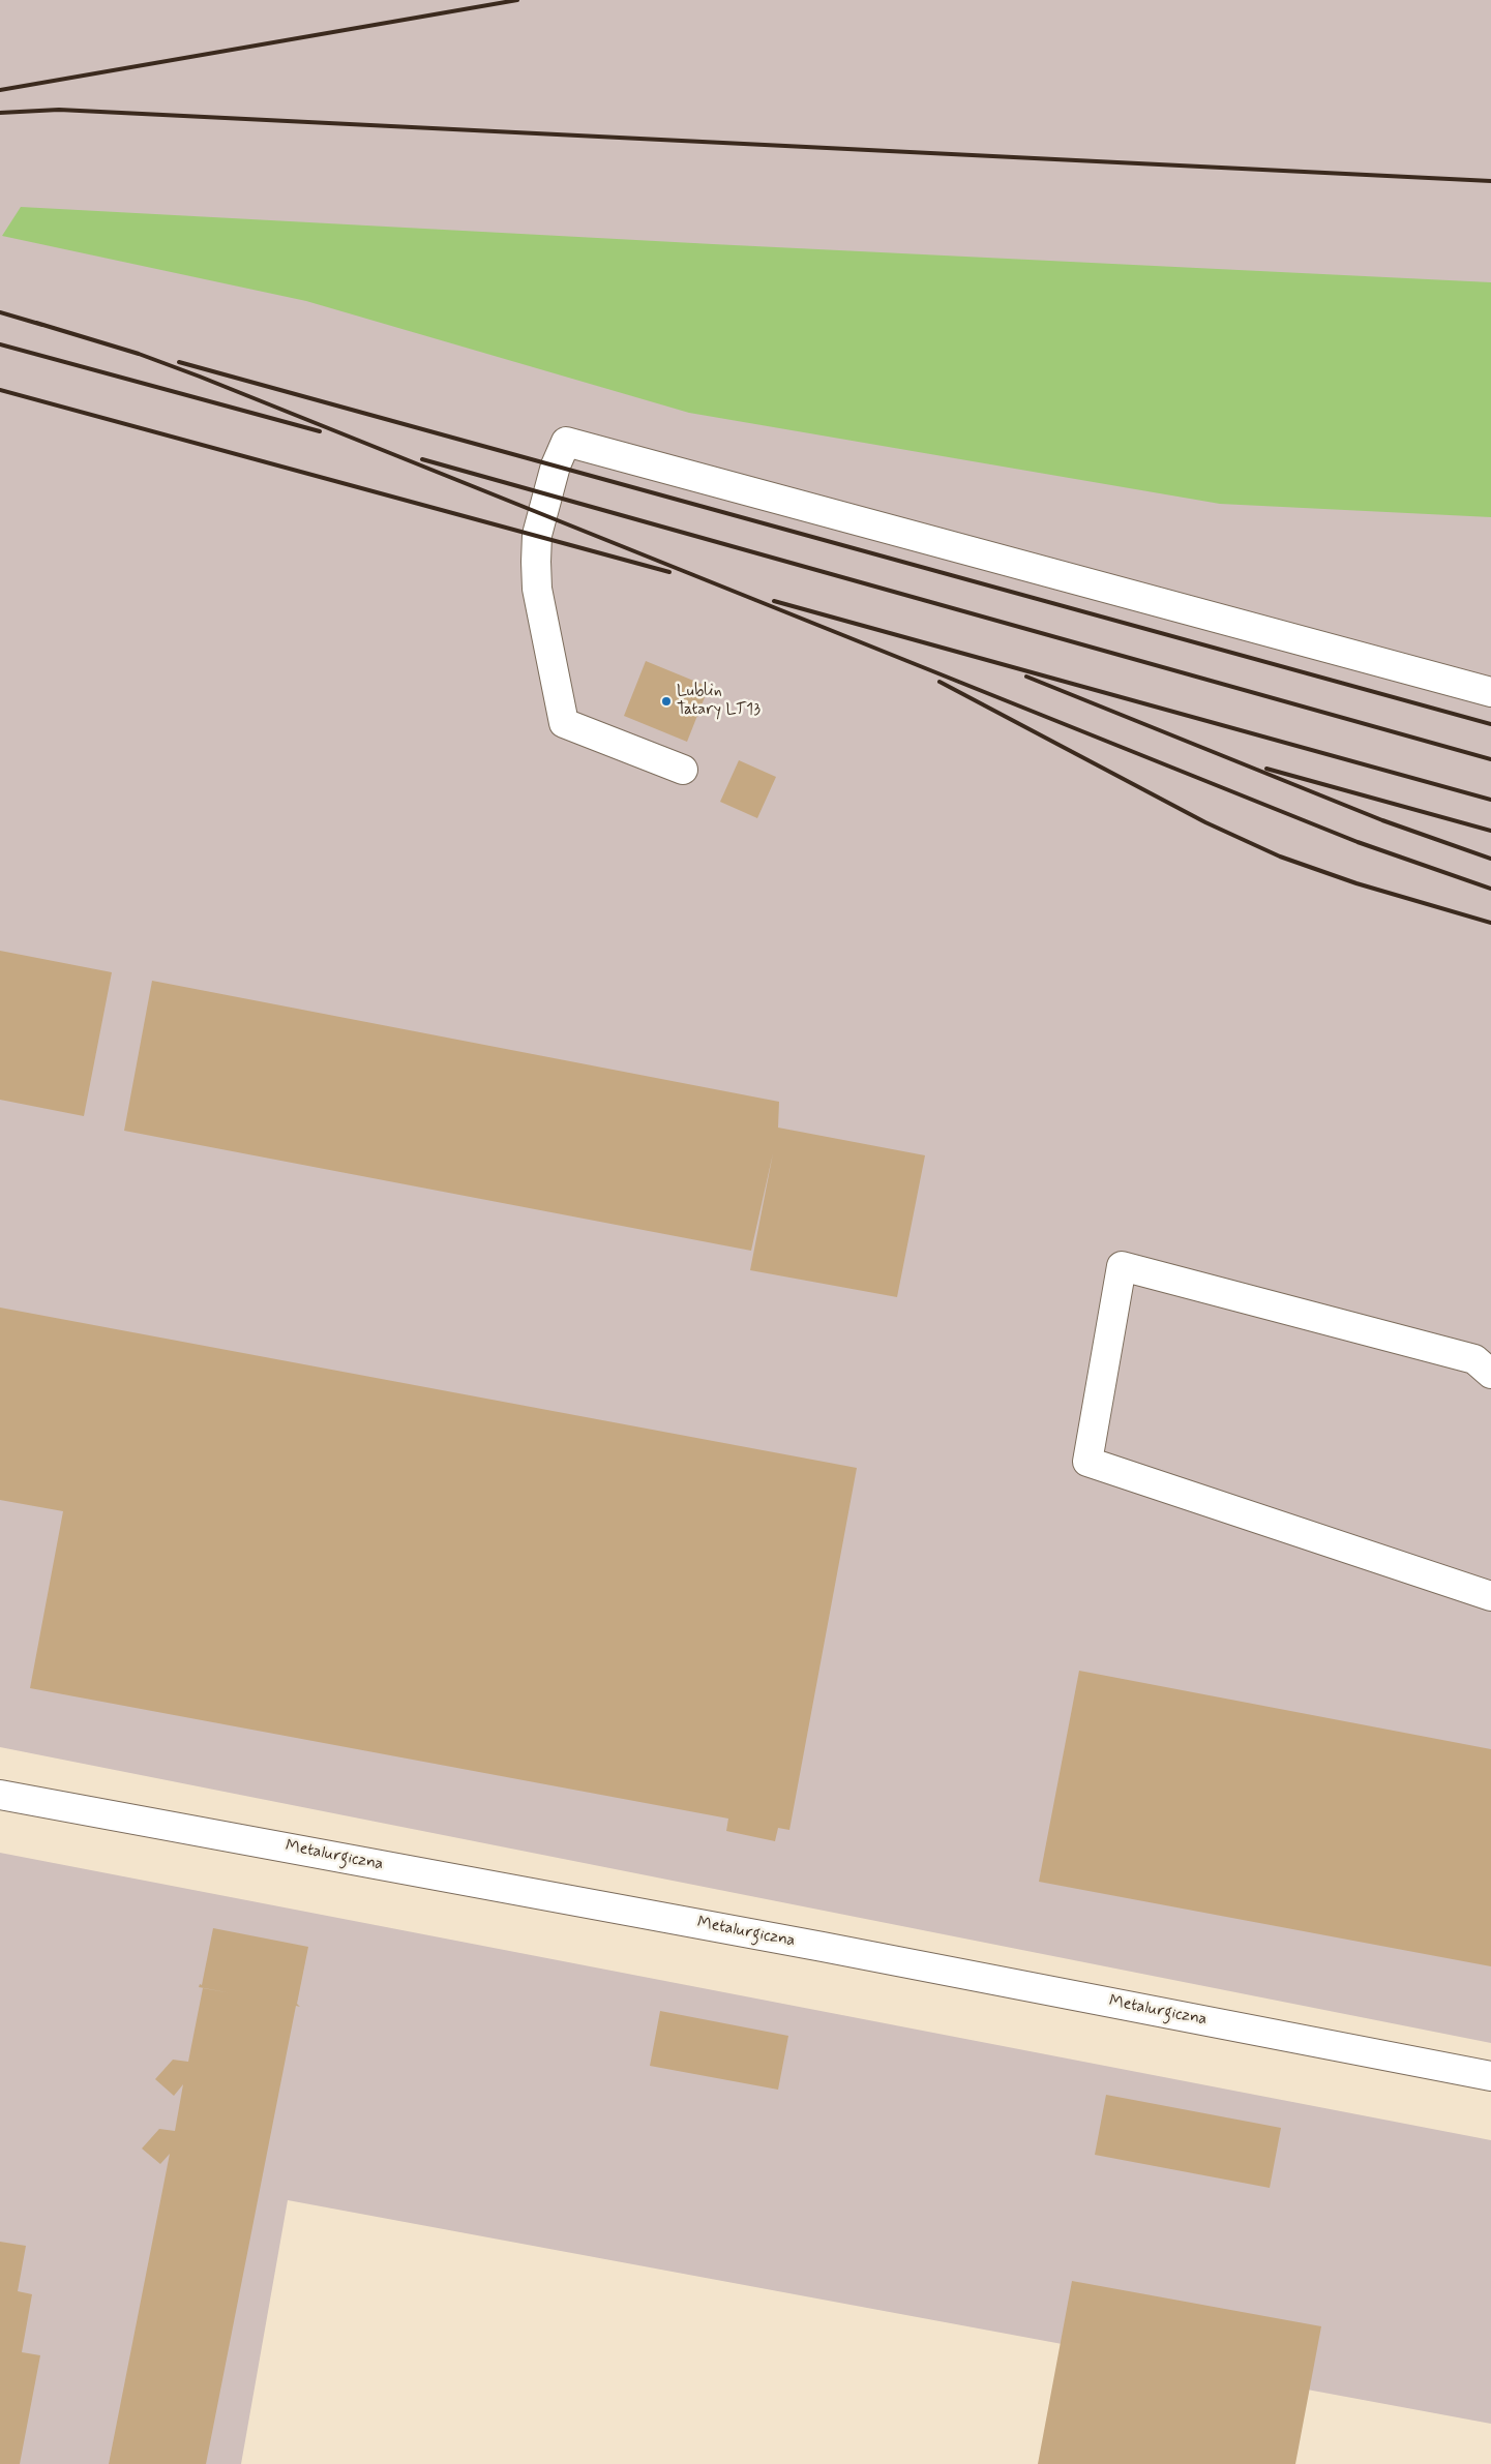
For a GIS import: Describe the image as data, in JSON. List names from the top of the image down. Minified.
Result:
{"streets":{"street":["Metalurgiczna"]},"places":["Lublin Tatary LT13"]}
